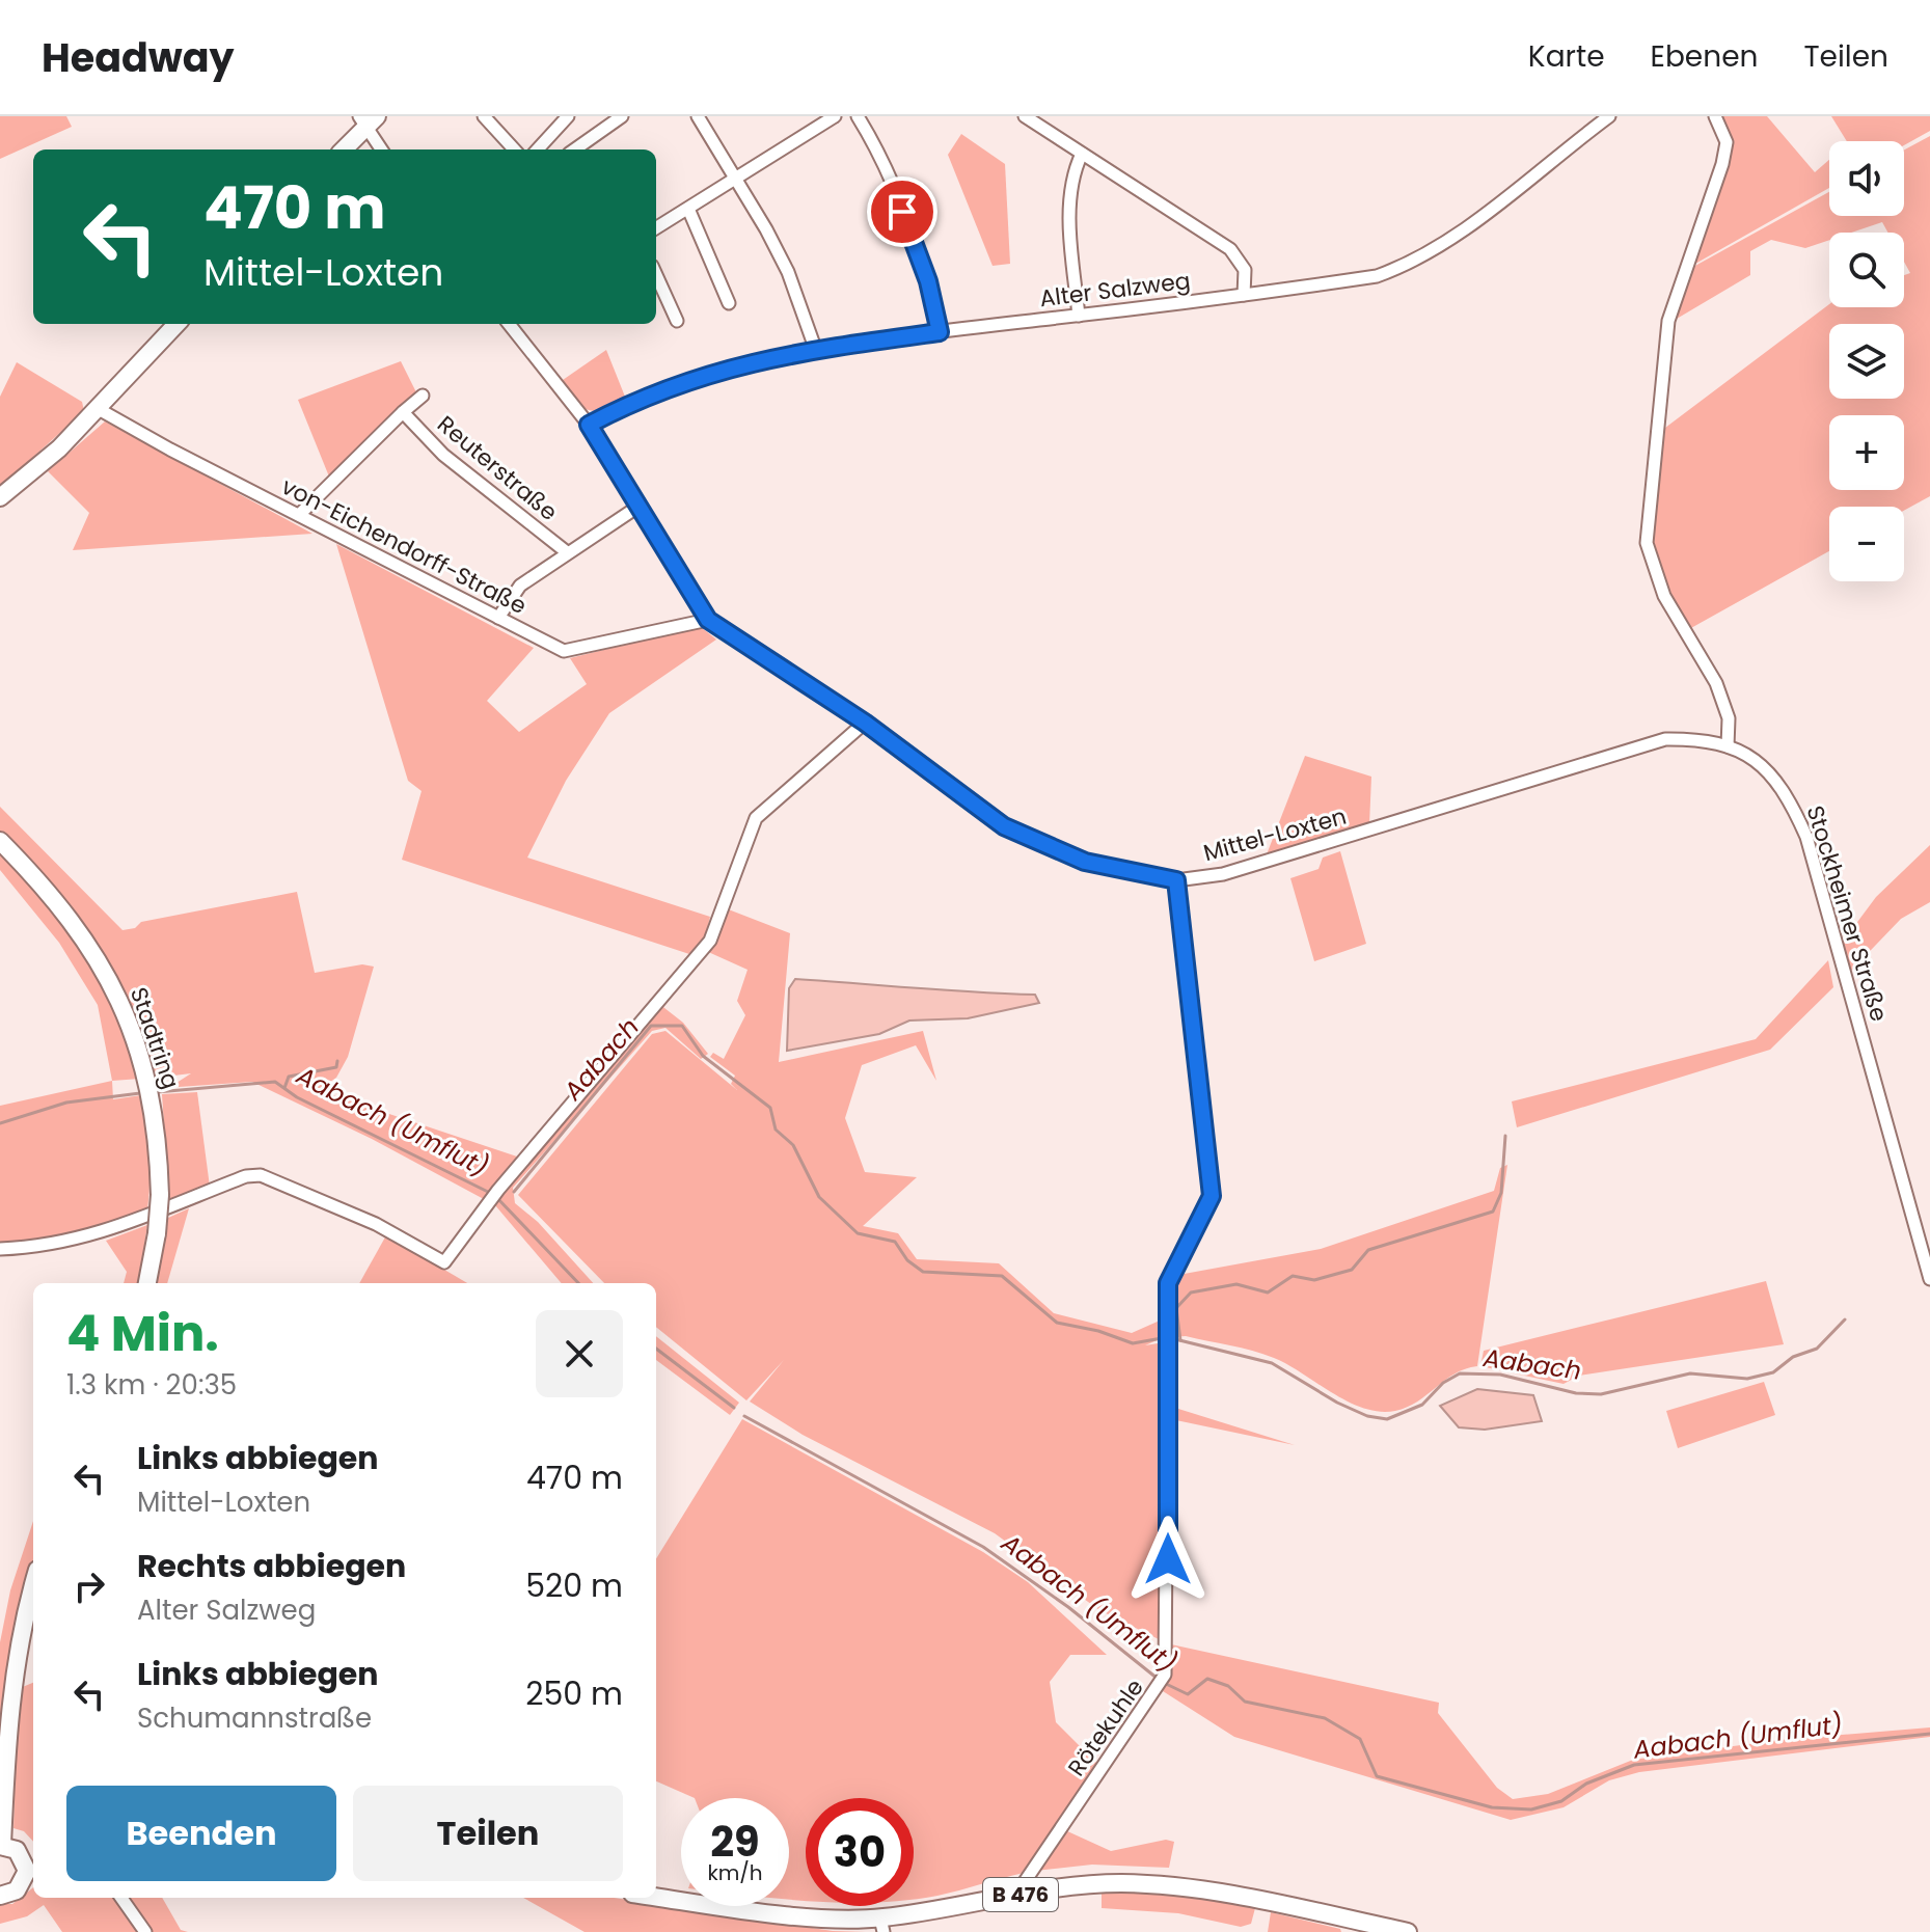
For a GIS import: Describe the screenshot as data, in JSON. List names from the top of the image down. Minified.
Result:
{"streets":{"street":["Alter Salzweg","Reuterstraße","von-Eichendorff-Straße","Mittel-Loxten","Stockheimer Straße","Stadtring","Rötekuhle","B 476"]},"crossings":[["Alter Salzweg","Mittel-Loxten"],["Reuterstraße","von-Eichendorff-Straße"],["von-Eichendorff-Straße","Mittel-Loxten"],["Mittel-Loxten","Stockheimer Straße"],["Mittel-Loxten","Rötekuhle"],["Rötekuhle","B 476"]],"water":["Aabach","Aabach (Umflut)"],"page":{"header":"Headway","nav":["Karte","Ebenen","Teilen"],"map_buttons":["+","−"],"turn":["470 m","Mittel-Loxten"],"heading":["4 Min.","1.3 km · 20:35"],"list":[{"name":"Links abbiegen","note":"Mittel-Loxten","value":"470 m"},{"name":"Rechts abbiegen","note":"Alter Salzweg","value":"520 m"},{"name":"Links abbiegen","note":"Schumannstraße","value":"250 m"}],"buttons":["Beenden","Teilen"],"speed":"29 km/h","limit":"30"}}
